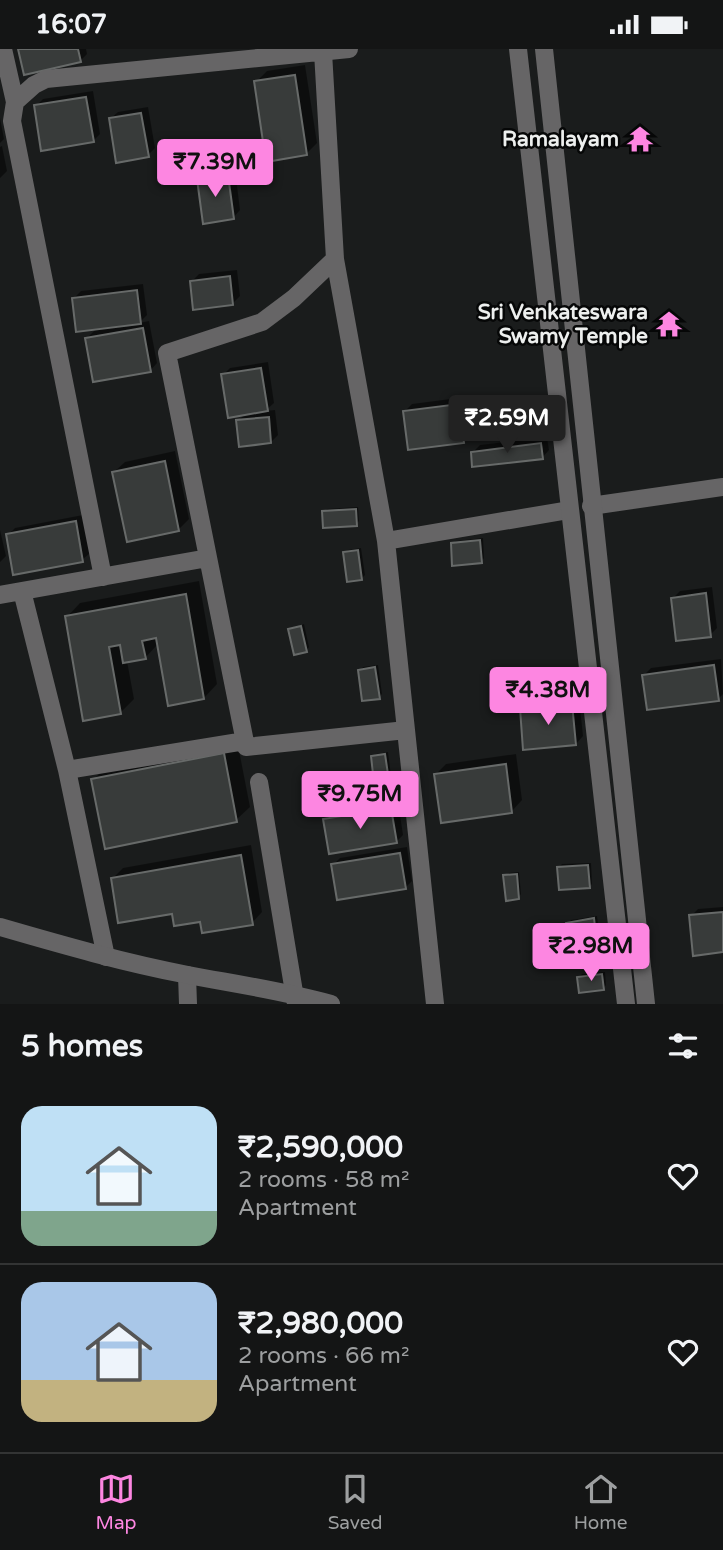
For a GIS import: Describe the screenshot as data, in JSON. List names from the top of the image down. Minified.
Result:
{"places":{"temple":["Ramalayam","Sri Venkateswara Swamy Temple"]},"page":{"status":"16:07","price":["₹7.39M","₹2.59M","₹4.38M","₹9.75M","₹2.98M"],"heading":"5 homes","list":[{"name":"₹2,590,000","note":"2 rooms · 58 m² · Apartment"},{"name":"₹2,980,000","note":"2 rooms · 66 m² · Apartment"}],"tabs":["Map","Saved","Home"]}}
